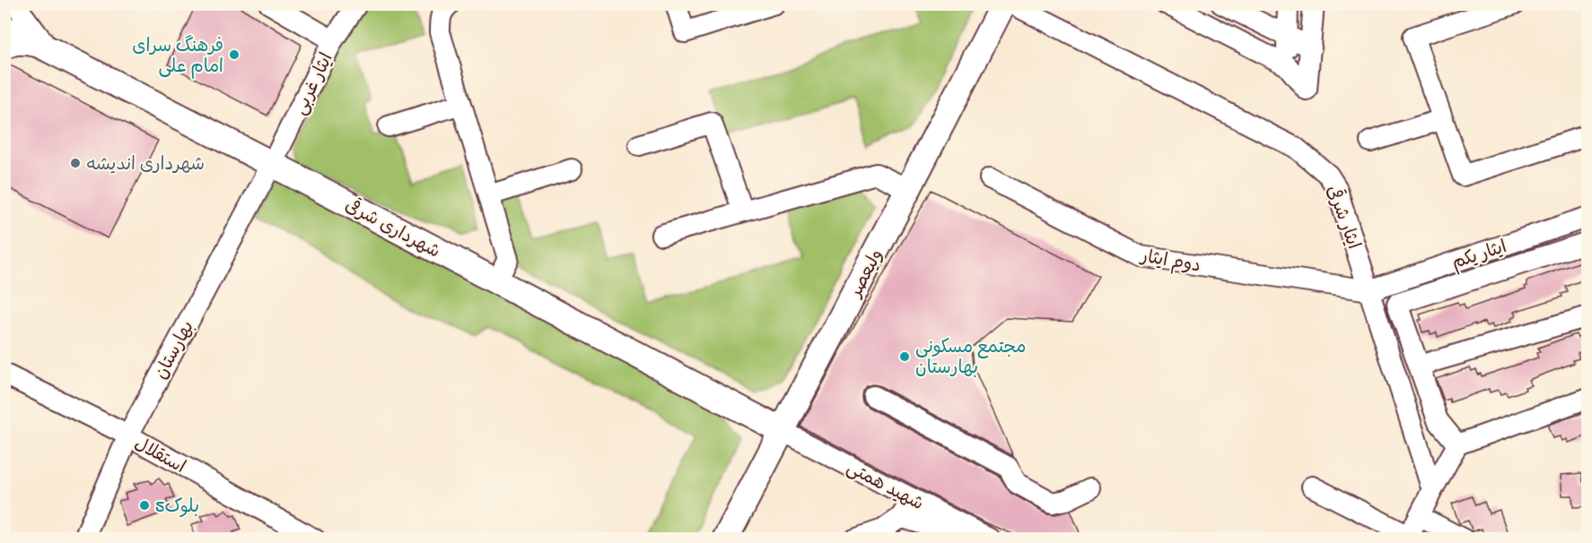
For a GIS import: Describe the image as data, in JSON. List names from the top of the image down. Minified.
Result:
{"streets":{"main road":["شهرداری شرقی","ولیعصر"],"street":["ایثار غربی","ایثار شرقی","ایثار یکم","دوم ایثار","بهارستان","استقلال","شهید همتی"]},"crossings":[["ایثار غربی","شهرداری شرقی"],["ایثار غربی","بهارستان"],["ایثار شرقی","ایثار یکم"],["ایثار شرقی","دوم ایثار"],["شهرداری شرقی","ولیعصر"],["شهرداری شرقی","بهارستان"],["شهرداری شرقی","شهید همتی"],["ایثار یکم","دوم ایثار"],["ولیعصر","شهید همتی"],["بهارستان","استقلال"]],"places":["فرهنگ سرای امام علی","شهرداری اندیشه","مجتمع مسکونی بهارستان","بلوک5"]}
